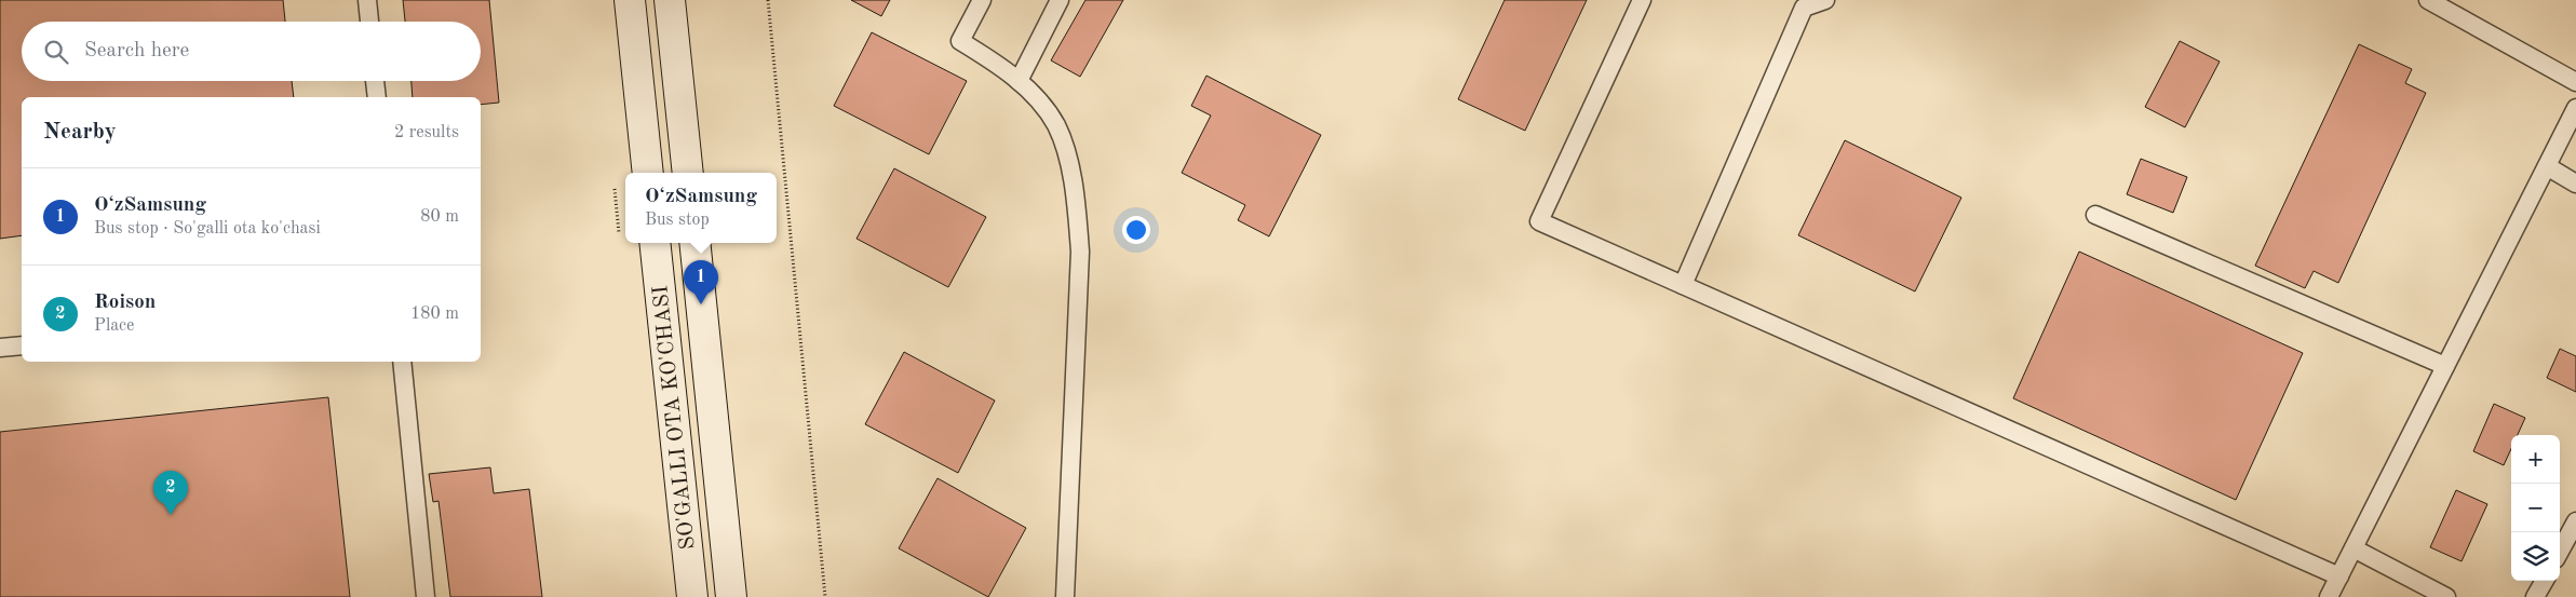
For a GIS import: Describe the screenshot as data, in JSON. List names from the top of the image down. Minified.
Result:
{"streets":{"main road":["SO'GALLI OTA KO'CHASI"]},"page":{"search":"Search here","heading":["Nearby","2 results"],"list":[{"mark":"1","name":"OʻzSamsung","note":"Bus stop · So'galli ota ko'chasi","value":"80 m"},{"mark":"2","name":"Roison","note":"Place","value":"180 m"}],"popup":["OʻzSamsung","Bus stop"],"pins":["1","2"],"map_buttons":["+","−"]}}
